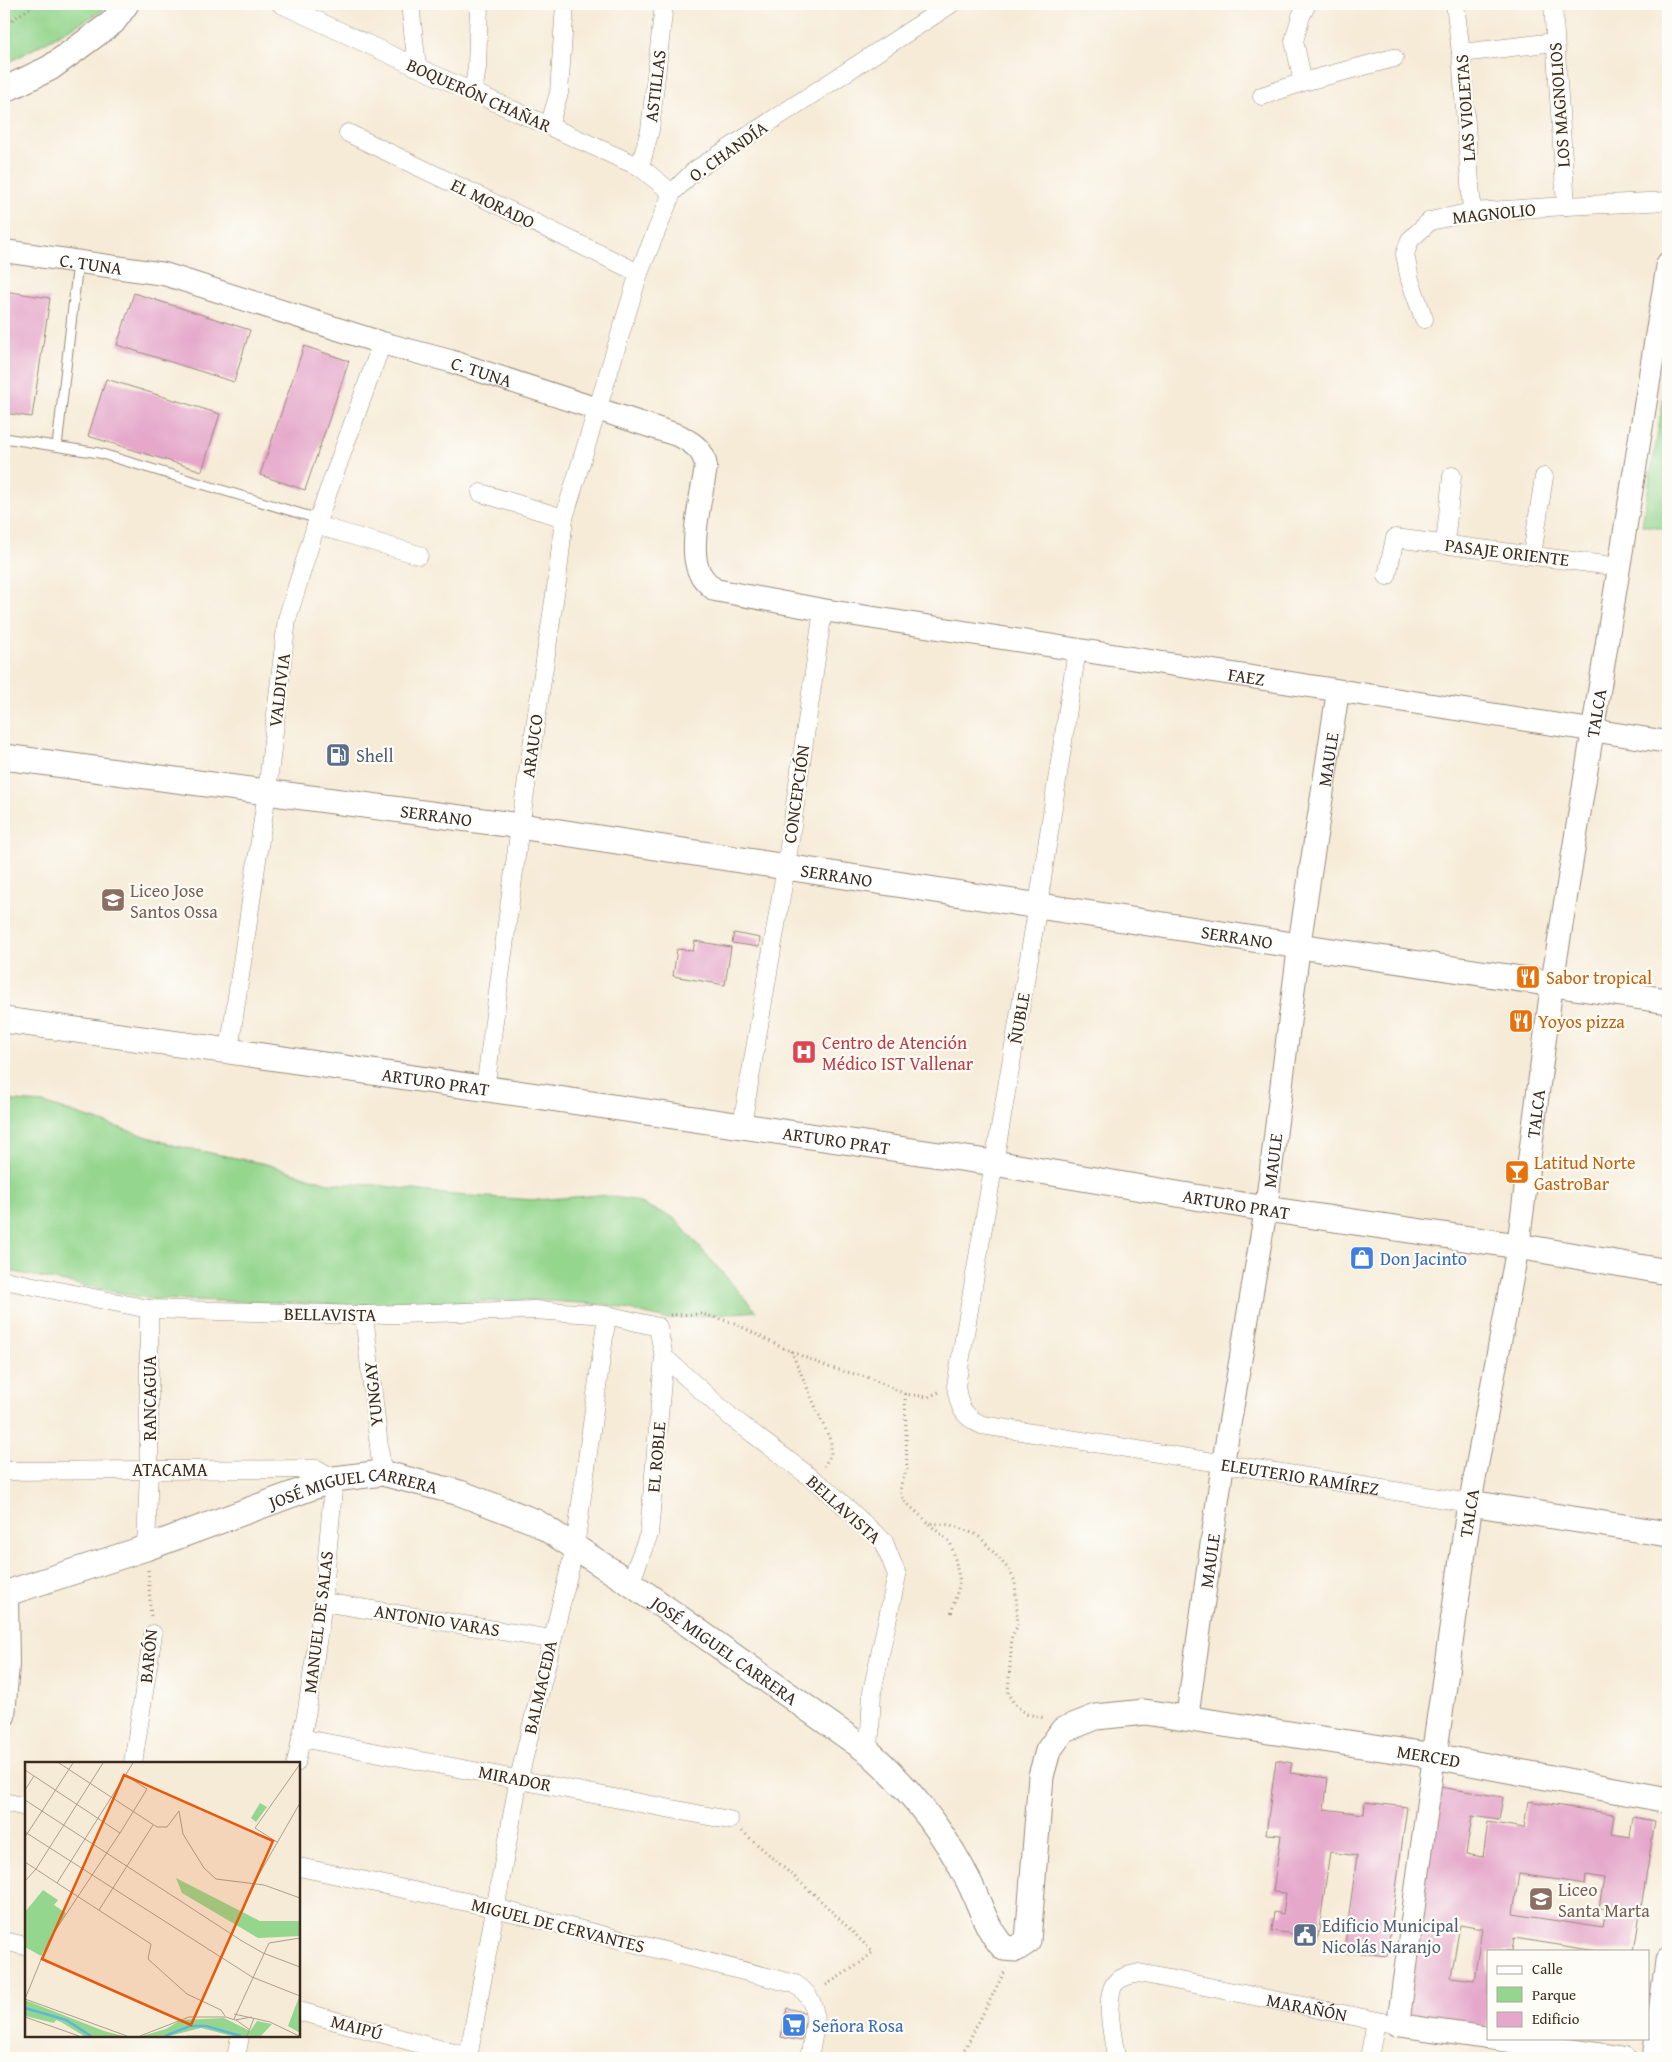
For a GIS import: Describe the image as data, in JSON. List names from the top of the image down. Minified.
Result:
{"streets":{"main road":["TALCA","SERRANO","ARTURO PRAT","ELEUTERIO RAMÍREZ","JOSÉ MIGUEL CARRERA","MERCED"],"street":["ASTILLAS","BOQUERÓN CHAÑAR","LOS MAGNOLIOS","LAS VIOLETAS","O. CHANDÍA","EL MORADO","MAGNOLIO","C. TUNA","PASAJE ORIENTE","FAEZ","VALDIVIA","ARAUCO","MAULE","CONCEPCIÓN","ÑUBLE","BELLAVISTA","YUNGAY","RANCAGUA","EL ROBLE","ATACAMA","ANTONIO VARAS","MANUEL DE SALAS","BARÓN","BALMACEDA","MIRADOR","MIGUEL DE CERVANTES","MARAÑÓN","MAIPÚ"]},"crossings":[["ASTILLAS","BOQUERÓN CHAÑAR"],["BOQUERÓN CHAÑAR","O. CHANDÍA"],["LOS MAGNOLIOS","MAGNOLIO"],["LAS VIOLETAS","MAGNOLIO"],["O. CHANDÍA","EL MORADO"],["O. CHANDÍA","C. TUNA"],["O. CHANDÍA","ARAUCO"],["C. TUNA","FAEZ"],["C. TUNA","VALDIVIA"],["C. TUNA","ARAUCO"],["C. TUNA","CONCEPCIÓN"],["PASAJE ORIENTE","TALCA"],["FAEZ","TALCA"],["FAEZ","MAULE"],["FAEZ","CONCEPCIÓN"],["FAEZ","ÑUBLE"],["VALDIVIA","SERRANO"],["VALDIVIA","ARTURO PRAT"],["TALCA","SERRANO"],["TALCA","ARTURO PRAT"],["TALCA","ELEUTERIO RAMÍREZ"],["TALCA","MERCED"],["TALCA","MARAÑÓN"],["ARAUCO","SERRANO"],["ARAUCO","ARTURO PRAT"],["MAULE","SERRANO"],["MAULE","ARTURO PRAT"],["MAULE","ELEUTERIO RAMÍREZ"],["MAULE","MERCED"],["CONCEPCIÓN","SERRANO"],["CONCEPCIÓN","ARTURO PRAT"],["SERRANO","ÑUBLE"],["ÑUBLE","ARTURO PRAT"],["ÑUBLE","ELEUTERIO RAMÍREZ"],["BELLAVISTA","YUNGAY"],["BELLAVISTA","RANCAGUA"],["BELLAVISTA","EL ROBLE"],["BELLAVISTA","JOSÉ MIGUEL CARRERA"],["BELLAVISTA","BALMACEDA"],["YUNGAY","JOSÉ MIGUEL CARRERA"],["RANCAGUA","ATACAMA"],["RANCAGUA","JOSÉ MIGUEL CARRERA"],["RANCAGUA","BARÓN"],["EL ROBLE","JOSÉ MIGUEL CARRERA"],["ATACAMA","JOSÉ MIGUEL CARRERA"],["ATACAMA","MANUEL DE SALAS"],["JOSÉ MIGUEL CARRERA","MANUEL DE SALAS"],["JOSÉ MIGUEL CARRERA","BARÓN"],["JOSÉ MIGUEL CARRERA","BALMACEDA"],["ANTONIO VARAS","MANUEL DE SALAS"],["ANTONIO VARAS","BALMACEDA"],["MANUEL DE SALAS","MIRADOR"],["BALMACEDA","MIRADOR"],["BALMACEDA","MIGUEL DE CERVANTES"],["BALMACEDA","MAIPÚ"]],"places":{"fuel station":["Shell"],"school or university":["Liceo Jose Santos Ossa","Liceo Santa Marta"],"restaurant":["Sabor tropical","Yoyos pizza"],"hospital":["Centro de Atención Médico IST Vallenar"],"bar":["Latitud Norte GastroBar"],"shop":["Don Jacinto"],"public building":["Edificio Municipal Nicolás Naranjo"],"supermarket":["Señora Rosa"]},"legend":["Calle","Parque","Edificio"]}
